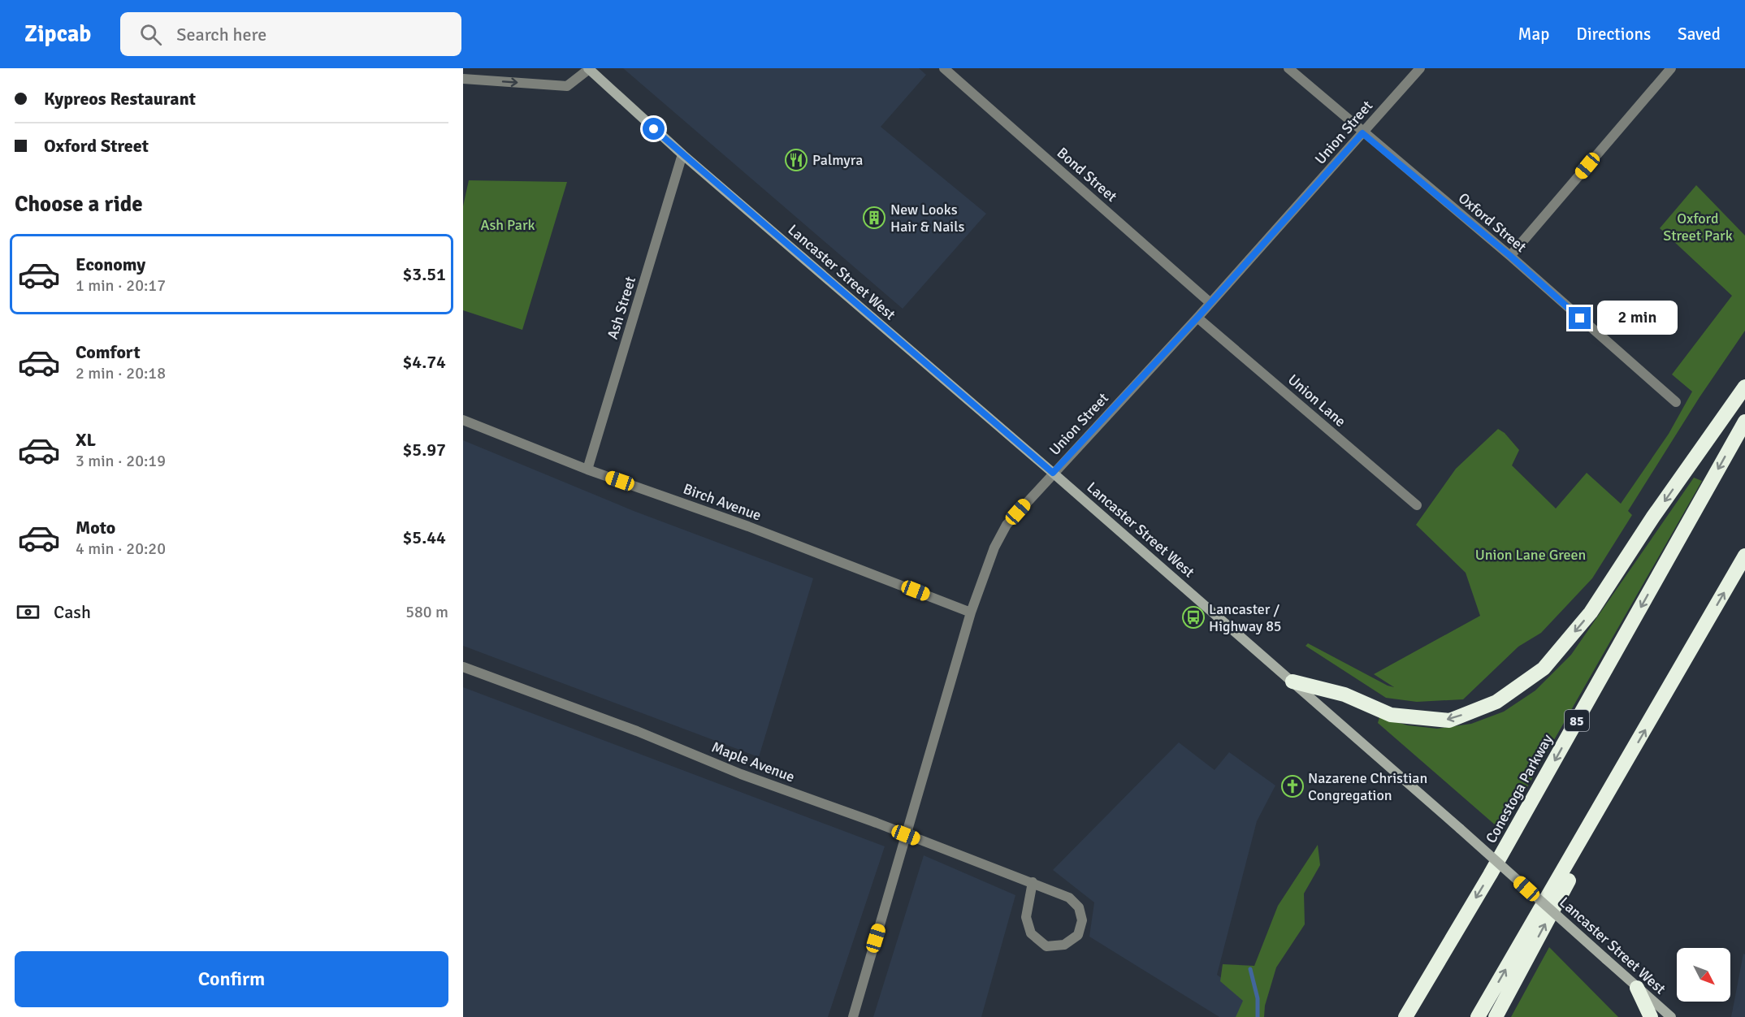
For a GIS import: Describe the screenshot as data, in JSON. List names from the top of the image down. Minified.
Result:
{"streets":{"highway":["85","Conestoga Parkway"],"main road":["Lancaster Street West"],"street":["Union Street","Bond Street","Oxford Street","Ash Street","Union Lane","Birch Avenue","Maple Avenue"]},"crossings":[["Union Street","Bond Street"],["Union Street","Oxford Street"],["Union Street","Lancaster Street West"],["Union Street","Union Lane"],["Union Street","Birch Avenue"],["Union Street","Maple Avenue"],["Lancaster Street West","Ash Street"],["Ash Street","Birch Avenue"]],"parks":["Oxford Street Park","Ash Park","Union Lane Green"],"places":{"restaurant":["Palmyra"],"building":["New Looks Hair & Nails"],"bus stop":["Lancaster / Highway 85"],"church":["Nazarene Christian Congregation"]},"north":"bottom right","page":{"header":"Zipcab","search":"Search here","nav":["Map","Directions","Saved"],"banner":["Kypreos Restaurant","Oxford Street"],"heading":"Choose a ride","list":[{"name":"Economy","note":"1 min · 20:17","value":"$3.51"},{"name":"Comfort","note":"2 min · 20:18","value":"$4.74"},{"name":"XL","note":"3 min · 20:19","value":"$5.97"},{"name":"Moto","note":"4 min · 20:20","value":"$5.44"}],"bubble":"2 min","pay":["Cash","580 m"],"buttons":"Confirm"}}
